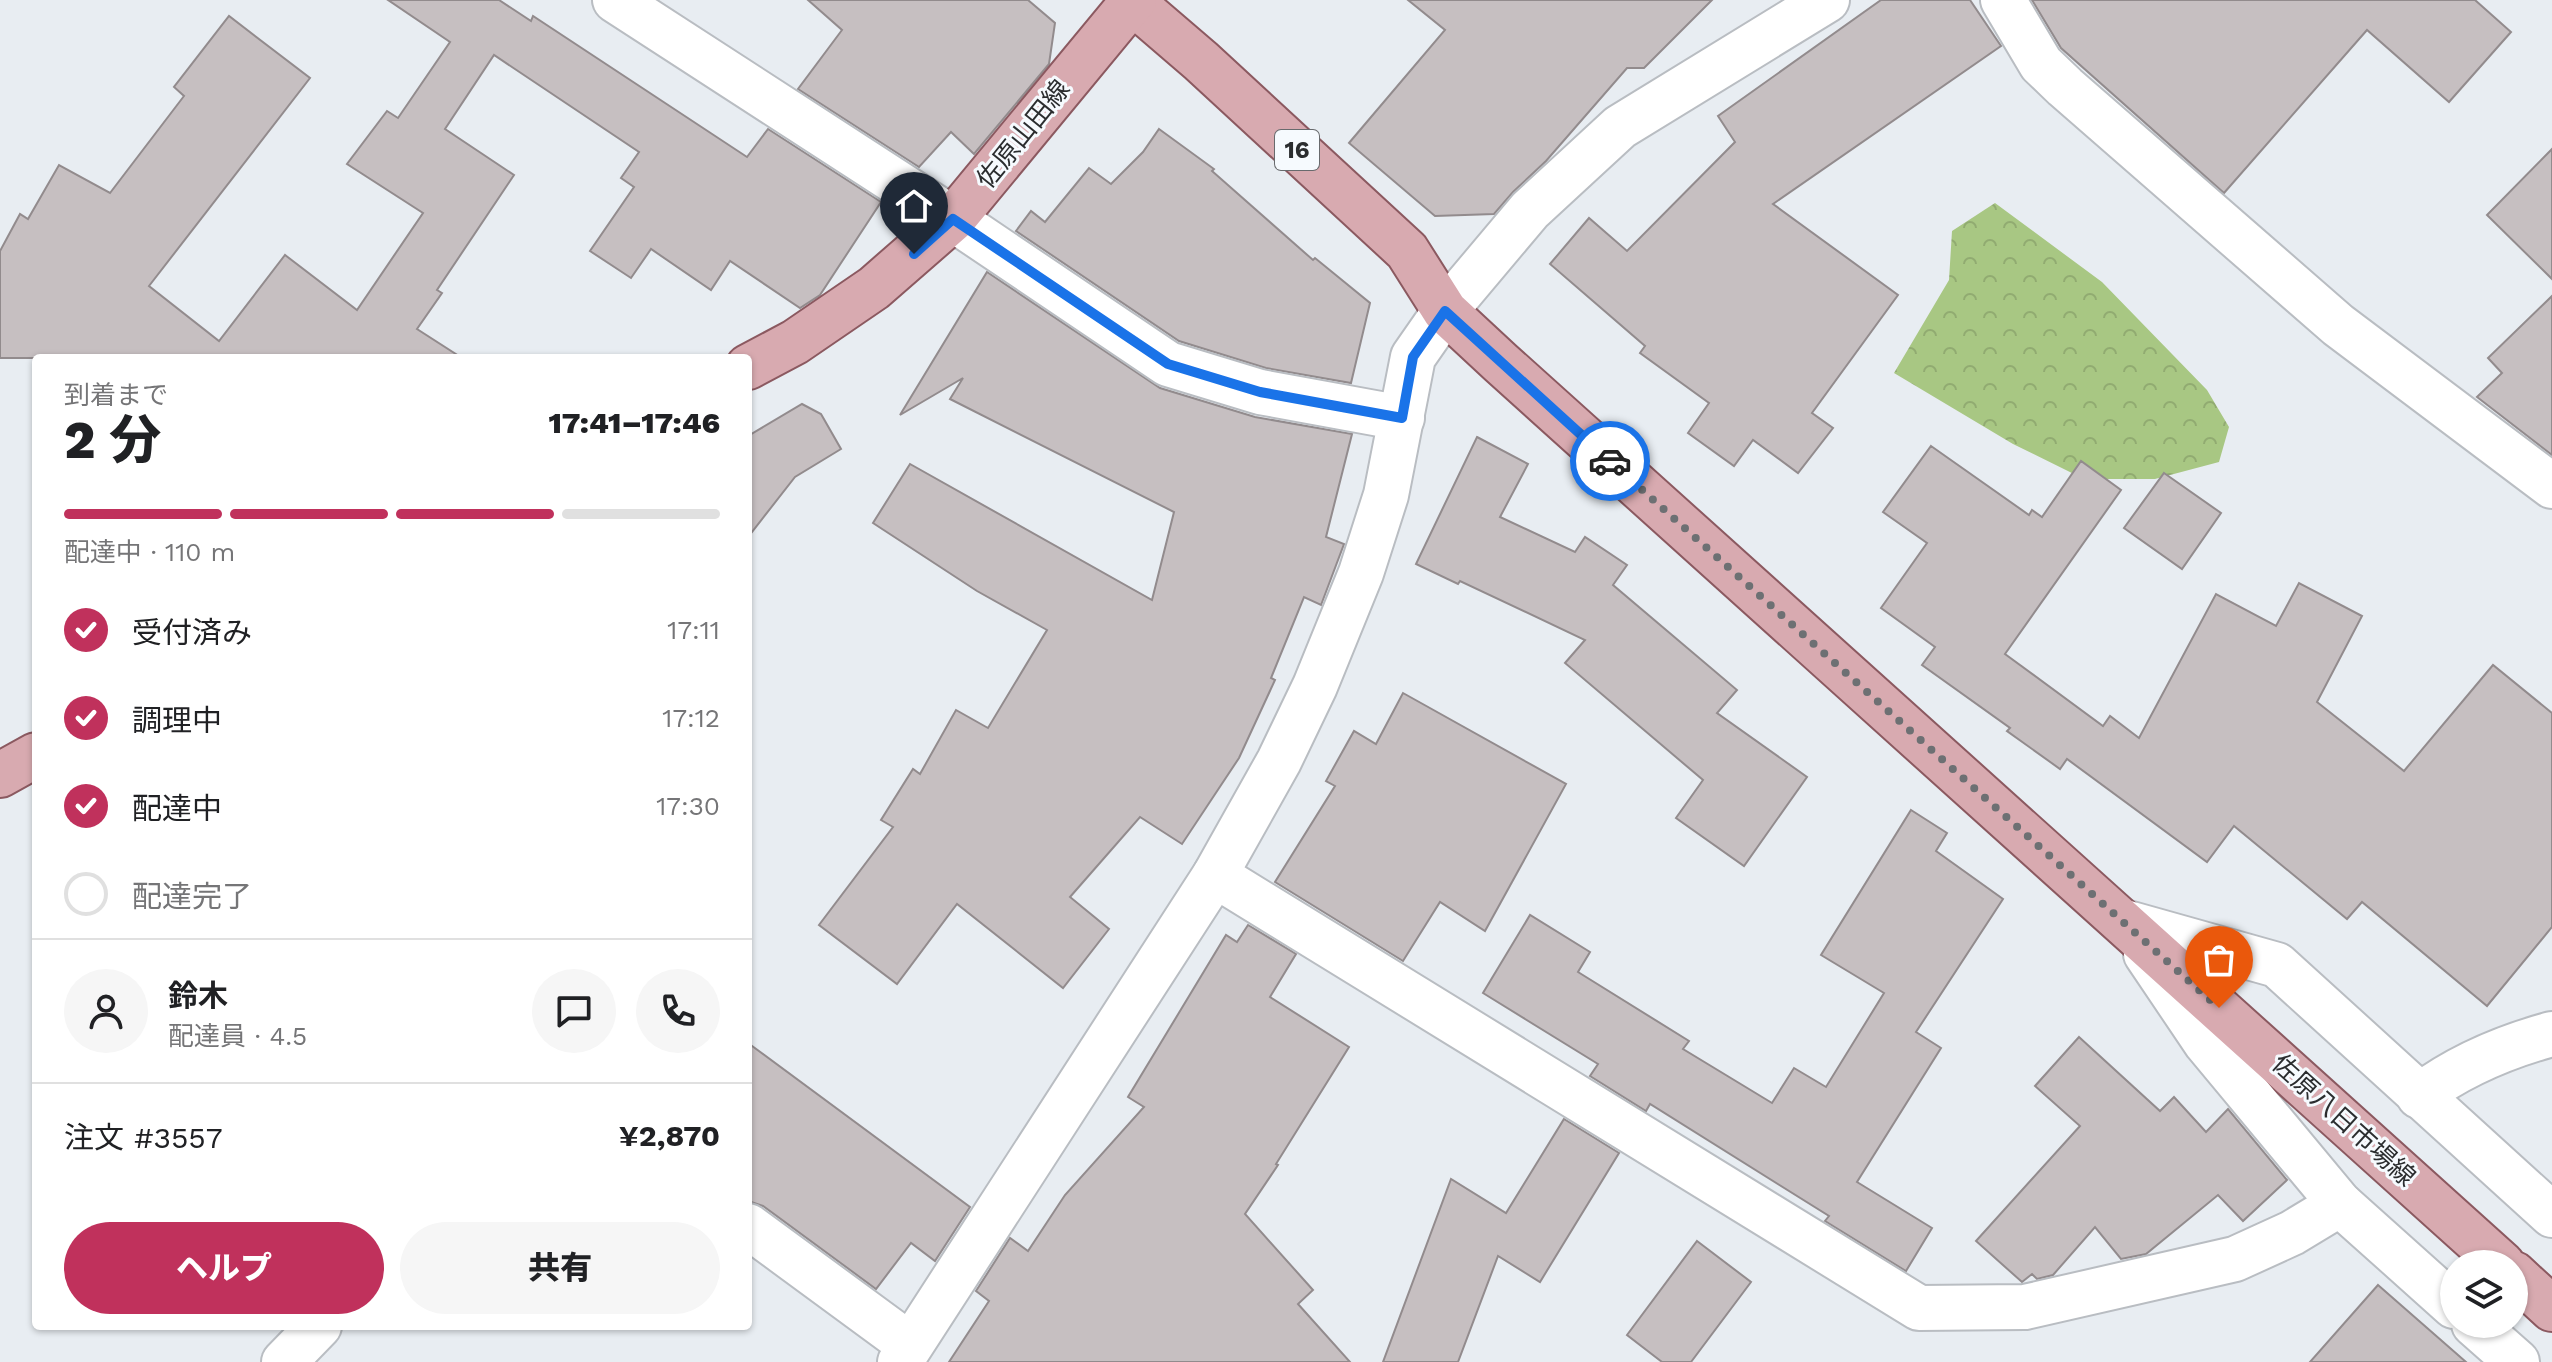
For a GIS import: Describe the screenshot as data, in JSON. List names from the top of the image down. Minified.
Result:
{"streets":{"main road":["佐原山田線","16","佐原八日市場線"]},"crossings":[["佐原山田線","佐原八日市場線"]],"page":{"heading":["2 分","到着まで","17:41–17:46"],"panel":["鈴木","配達員 · 4.5","注文 #3557","¥2,870"],"bar":"配達中 · 110 m","list":[["受付済み","17:11"],["調理中","17:12"],["配達中","17:30"],"配達完了"],"buttons":["ヘルプ","共有"]}}
